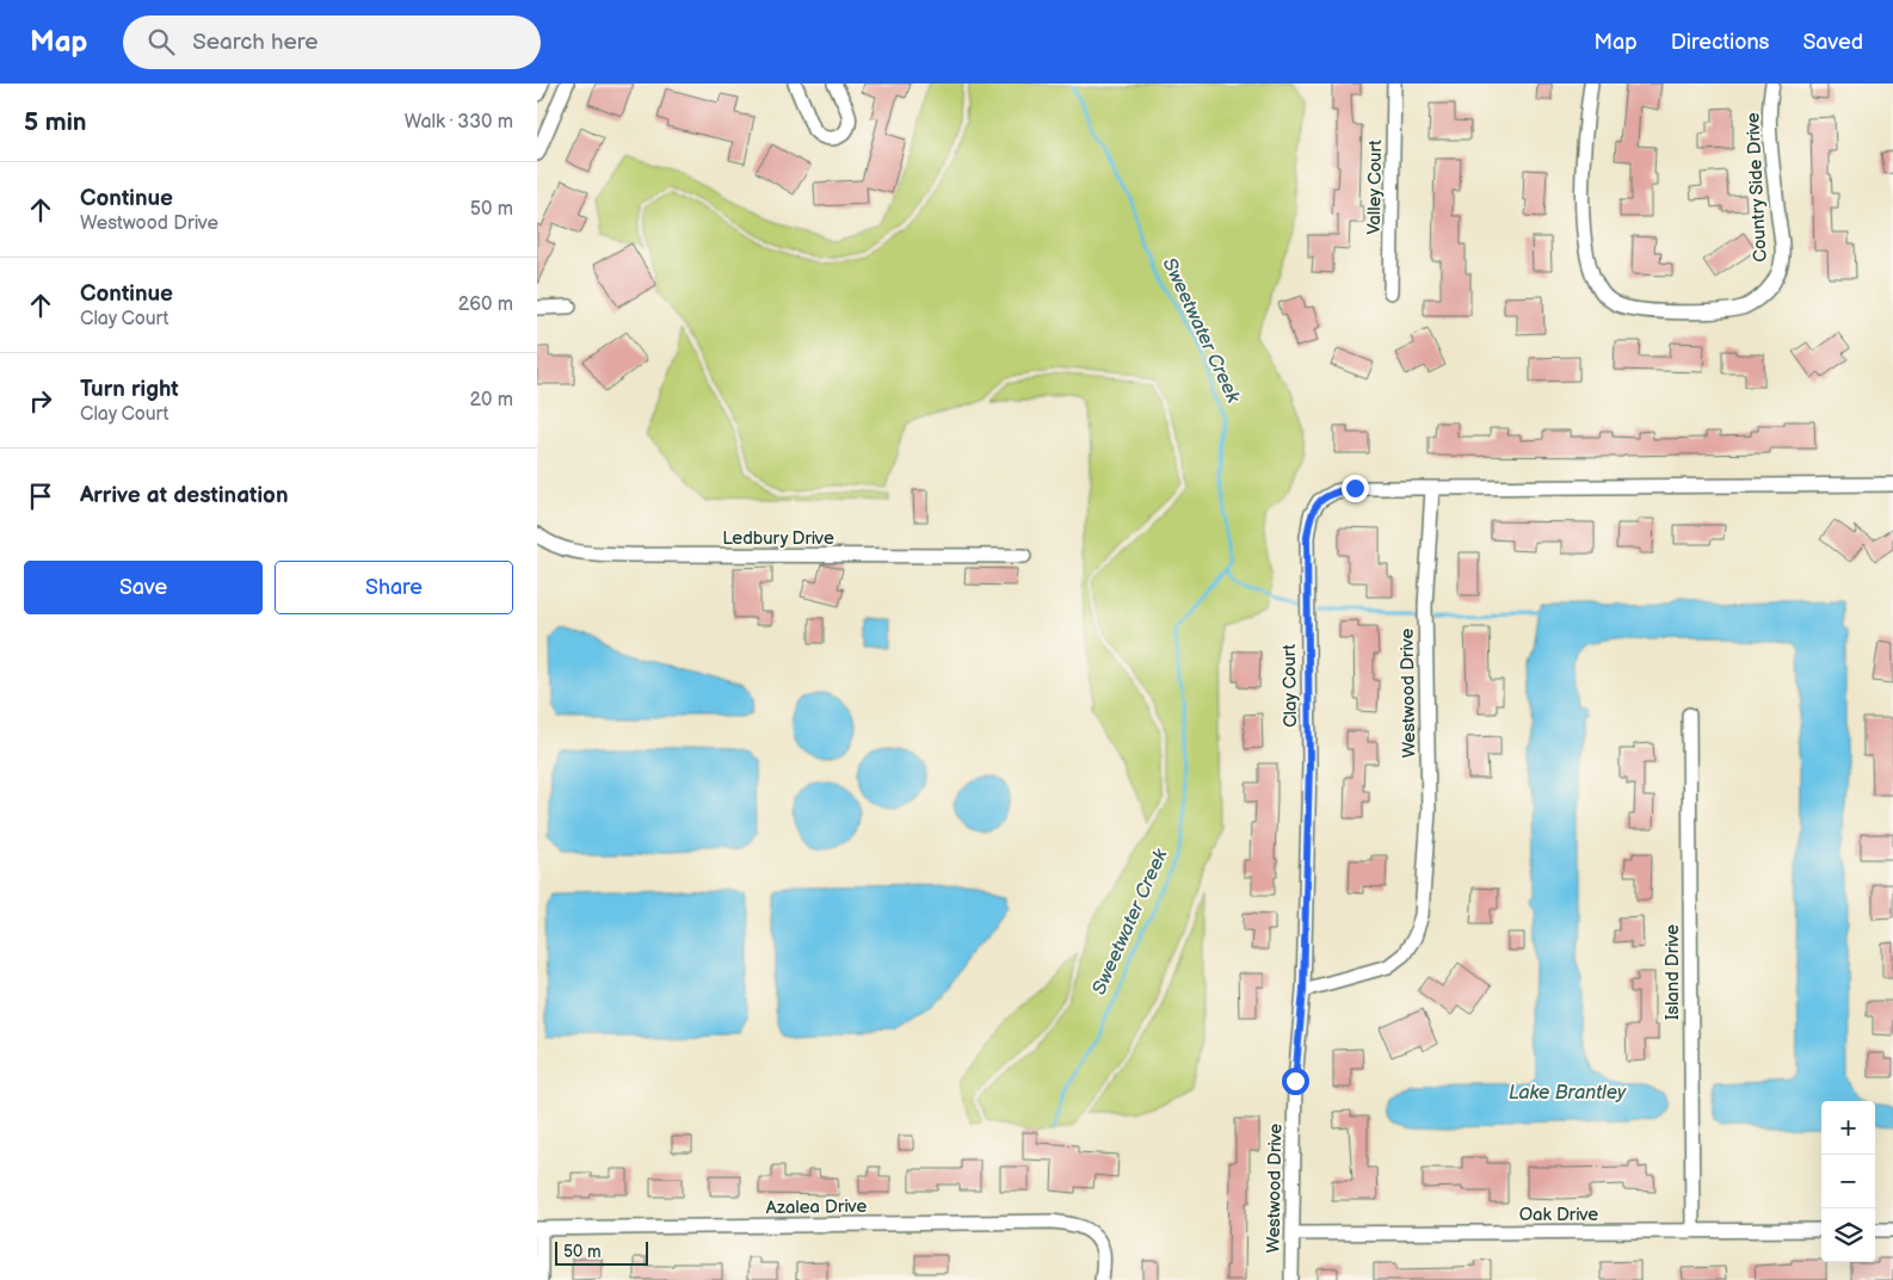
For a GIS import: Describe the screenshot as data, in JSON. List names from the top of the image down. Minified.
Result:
{"streets":{"street":["Valley Court","Country Side Drive","Ledbury Drive","Clay Court","Westwood Drive","Island Drive","Azalea Drive","Oak Drive"]},"crossings":[["Clay Court","Westwood Drive"],["Westwood Drive","Oak Drive"],["Island Drive","Oak Drive"]],"water":["Sweetwater Creek","Lake Brantley"],"scale_bar":"50 m","page":{"header":"Map","search":"Search here","nav":["Map","Directions","Saved"],"heading":["5 min","Walk · 330 m"],"list":[["Continue","Westwood Drive","50 m"],["Continue","Clay Court","260 m"],["Turn right","Clay Court","20 m"],"Arrive at destination"],"buttons":["Save","Share"],"map_buttons":["+","−"],"scale":"50 m"}}
